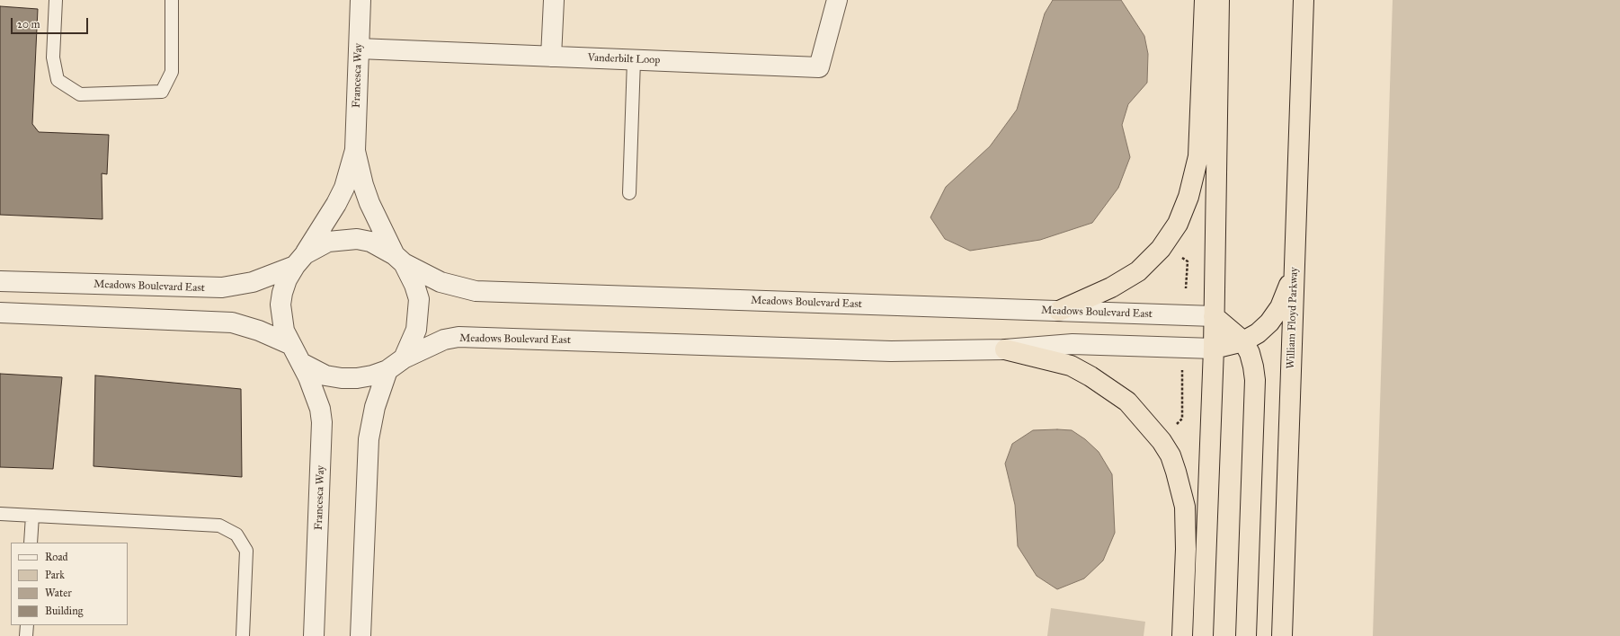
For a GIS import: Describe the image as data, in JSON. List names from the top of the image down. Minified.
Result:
{"streets":{"highway":["William Floyd Parkway"],"street":["Vanderbilt Loop","Francesca Way","Meadows Boulevard East"]},"crossings":[["Vanderbilt Loop","Francesca Way"],["Francesca Way","Meadows Boulevard East"]],"legend":["Road","Park","Water","Building"],"scale_bar":"20 m"}
